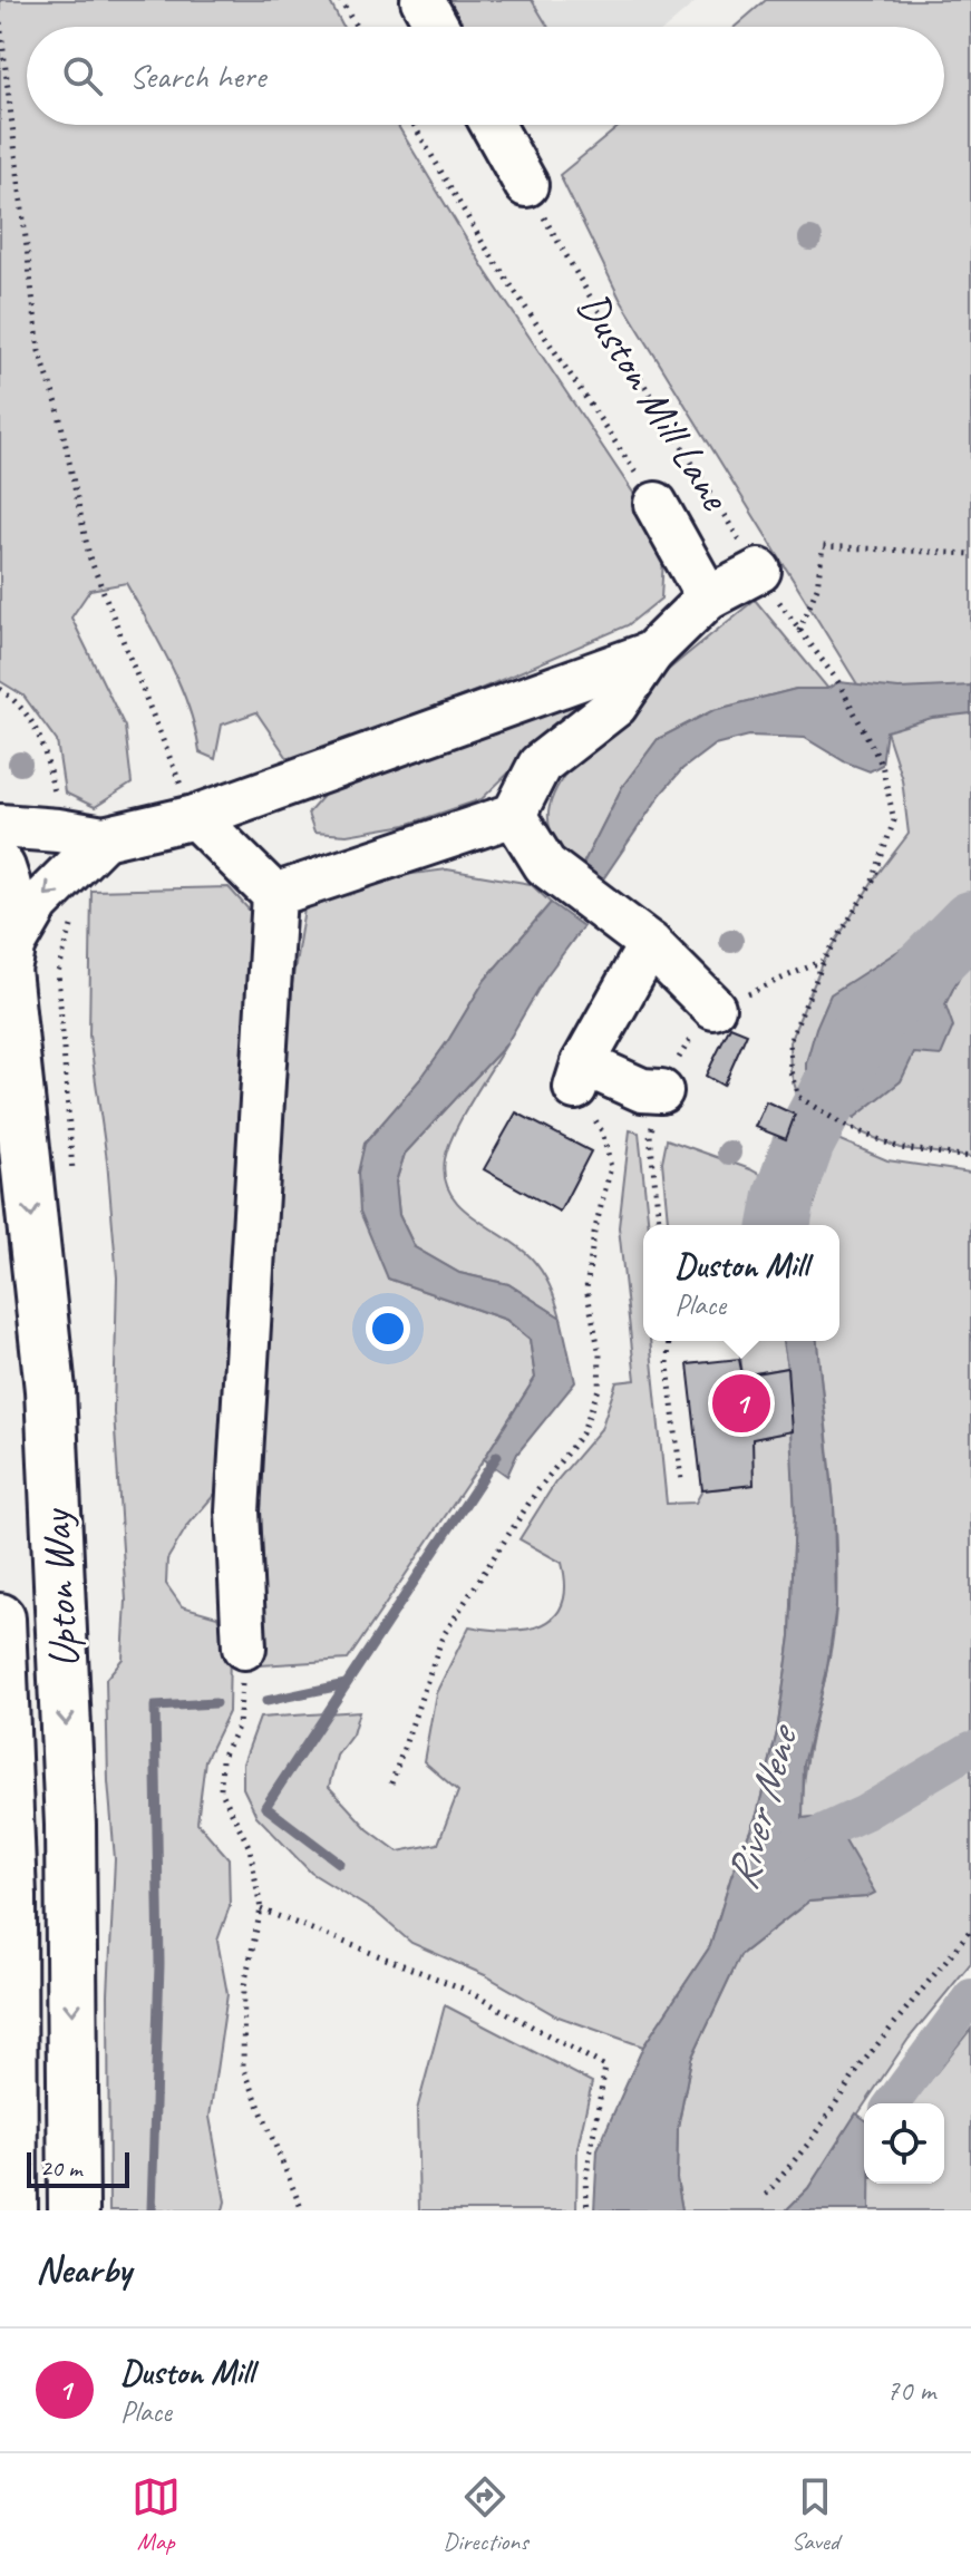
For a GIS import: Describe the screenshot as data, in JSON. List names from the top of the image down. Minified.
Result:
{"streets":{"highway":["Upton Way"],"path":["Duston Mill Lane"]},"water":["River Nene"],"scale_bar":"20 m","page":{"search":"Search here","popup":["Duston Mill","Place"],"pins":"1","scale":"20 m","heading":"Nearby","list":[{"mark":"1","name":"Duston Mill","note":"Place","value":"70 m"}],"nav":["Map","Directions","Saved"]}}
